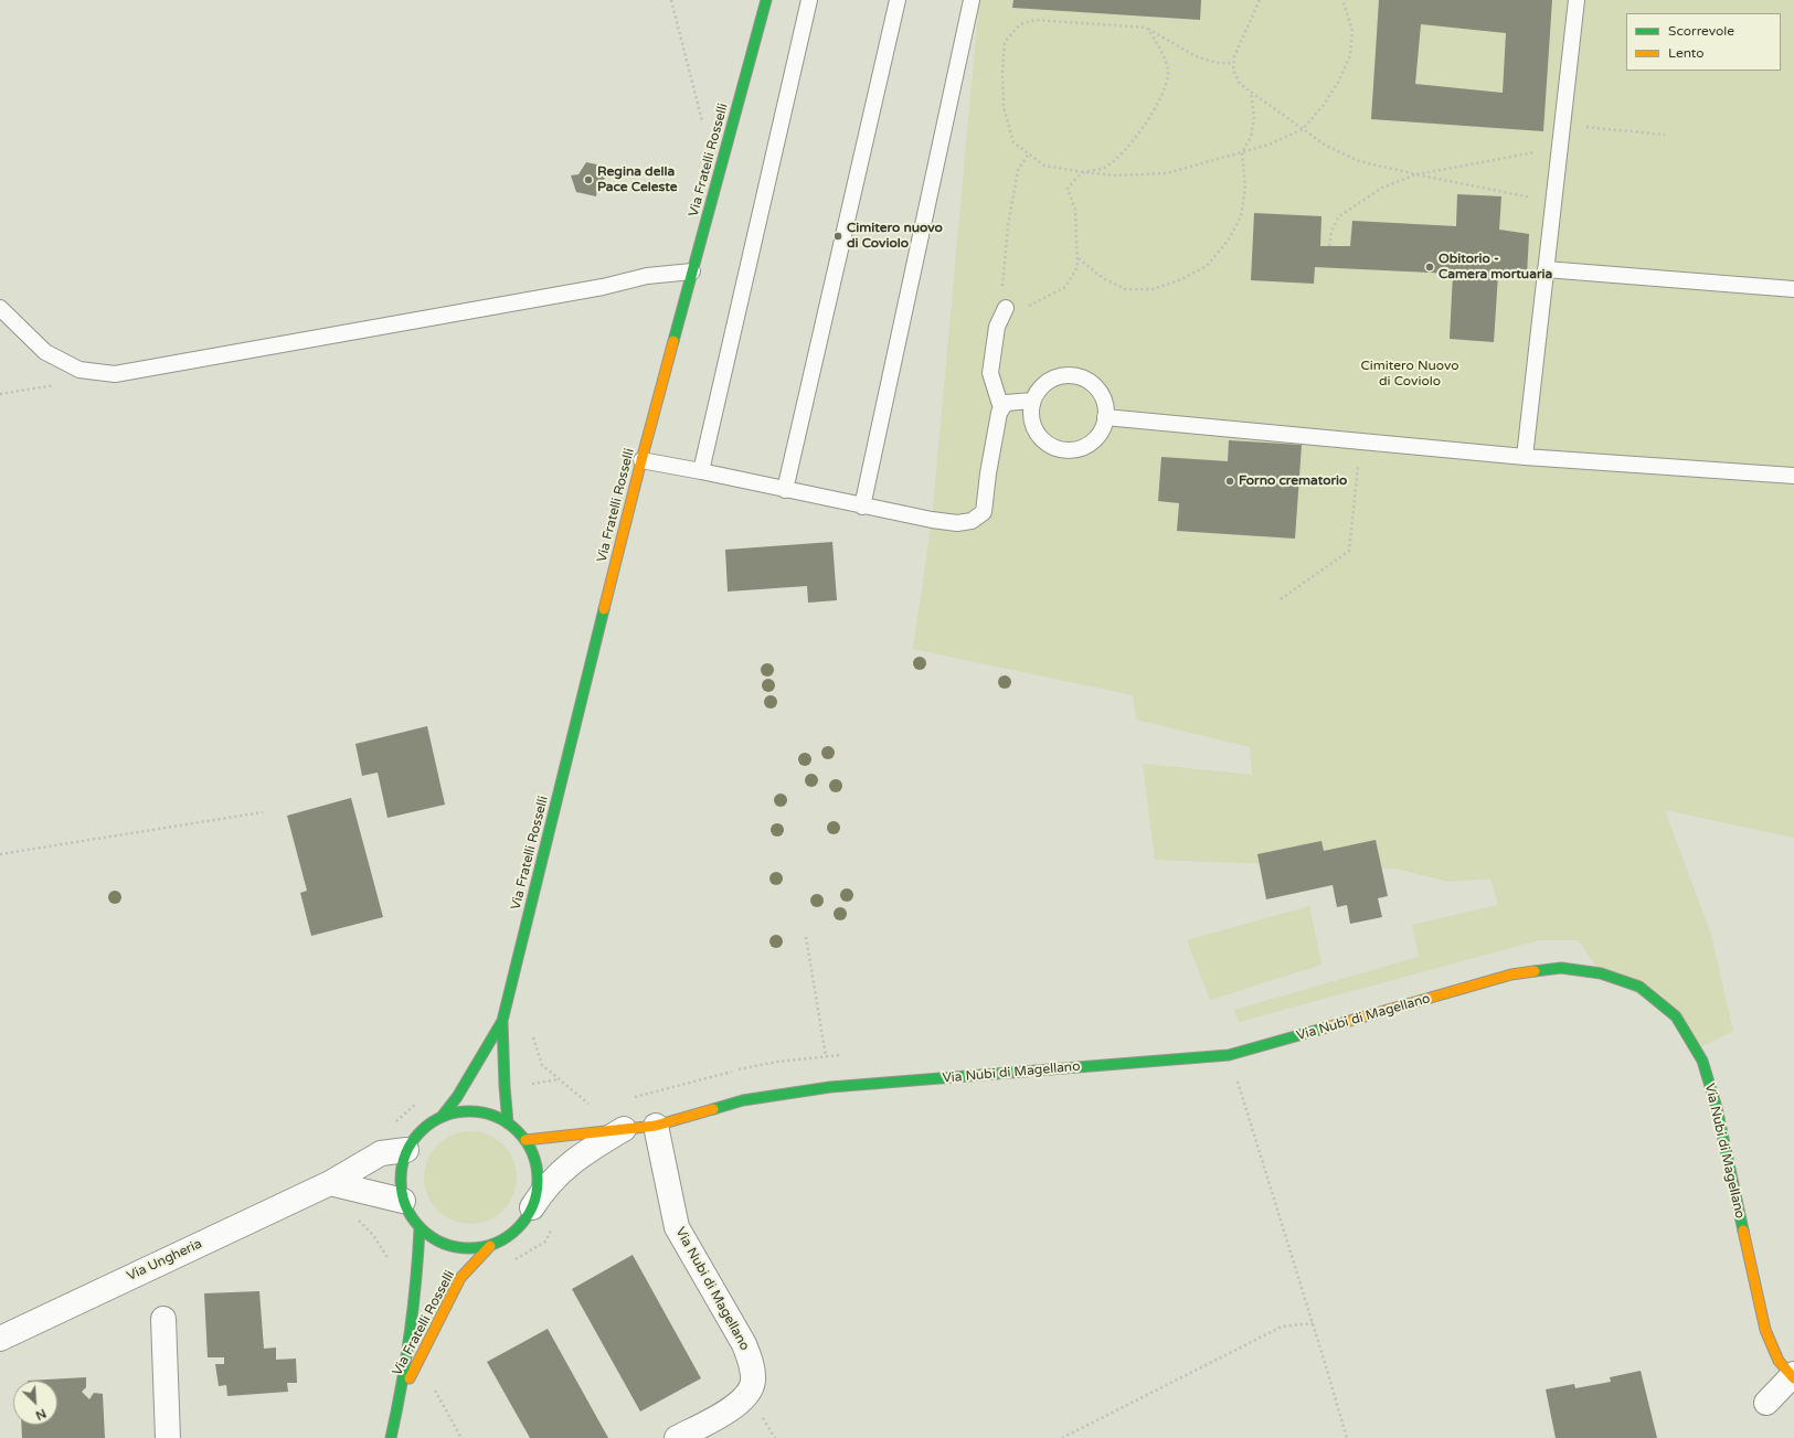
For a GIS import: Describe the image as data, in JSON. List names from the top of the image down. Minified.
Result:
{"streets":{"street":["Via Fratelli Rosselli","Via Nubi di Magellano","Via Ungheria"]},"crossings":[["Via Fratelli Rosselli","Via Nubi di Magellano"],["Via Fratelli Rosselli","Via Ungheria"],["Via Nubi di Magellano","Via Ungheria"]],"parks":["Cimitero Nuovo di Coviolo"],"places":["Regina della Pace Celeste","Cimitero nuovo di Coviolo","Obitorio - Camera mortuaria","Forno crematorio"],"legend":["Scorrevole","Lento"],"north":"bottom right"}
